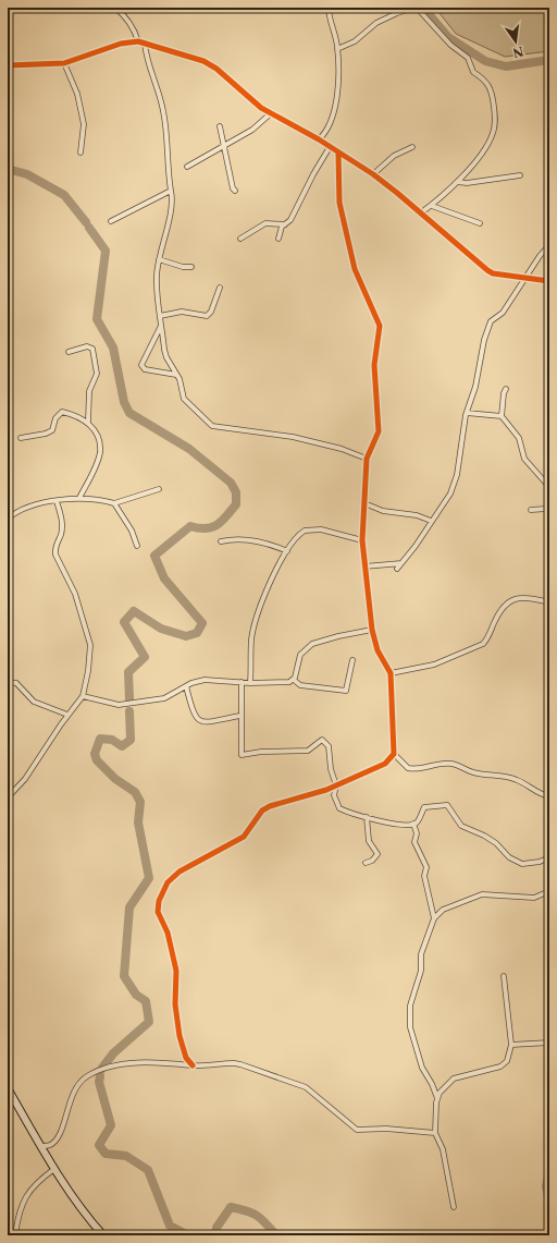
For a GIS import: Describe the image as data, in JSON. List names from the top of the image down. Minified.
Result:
{"north":"bottom"}
